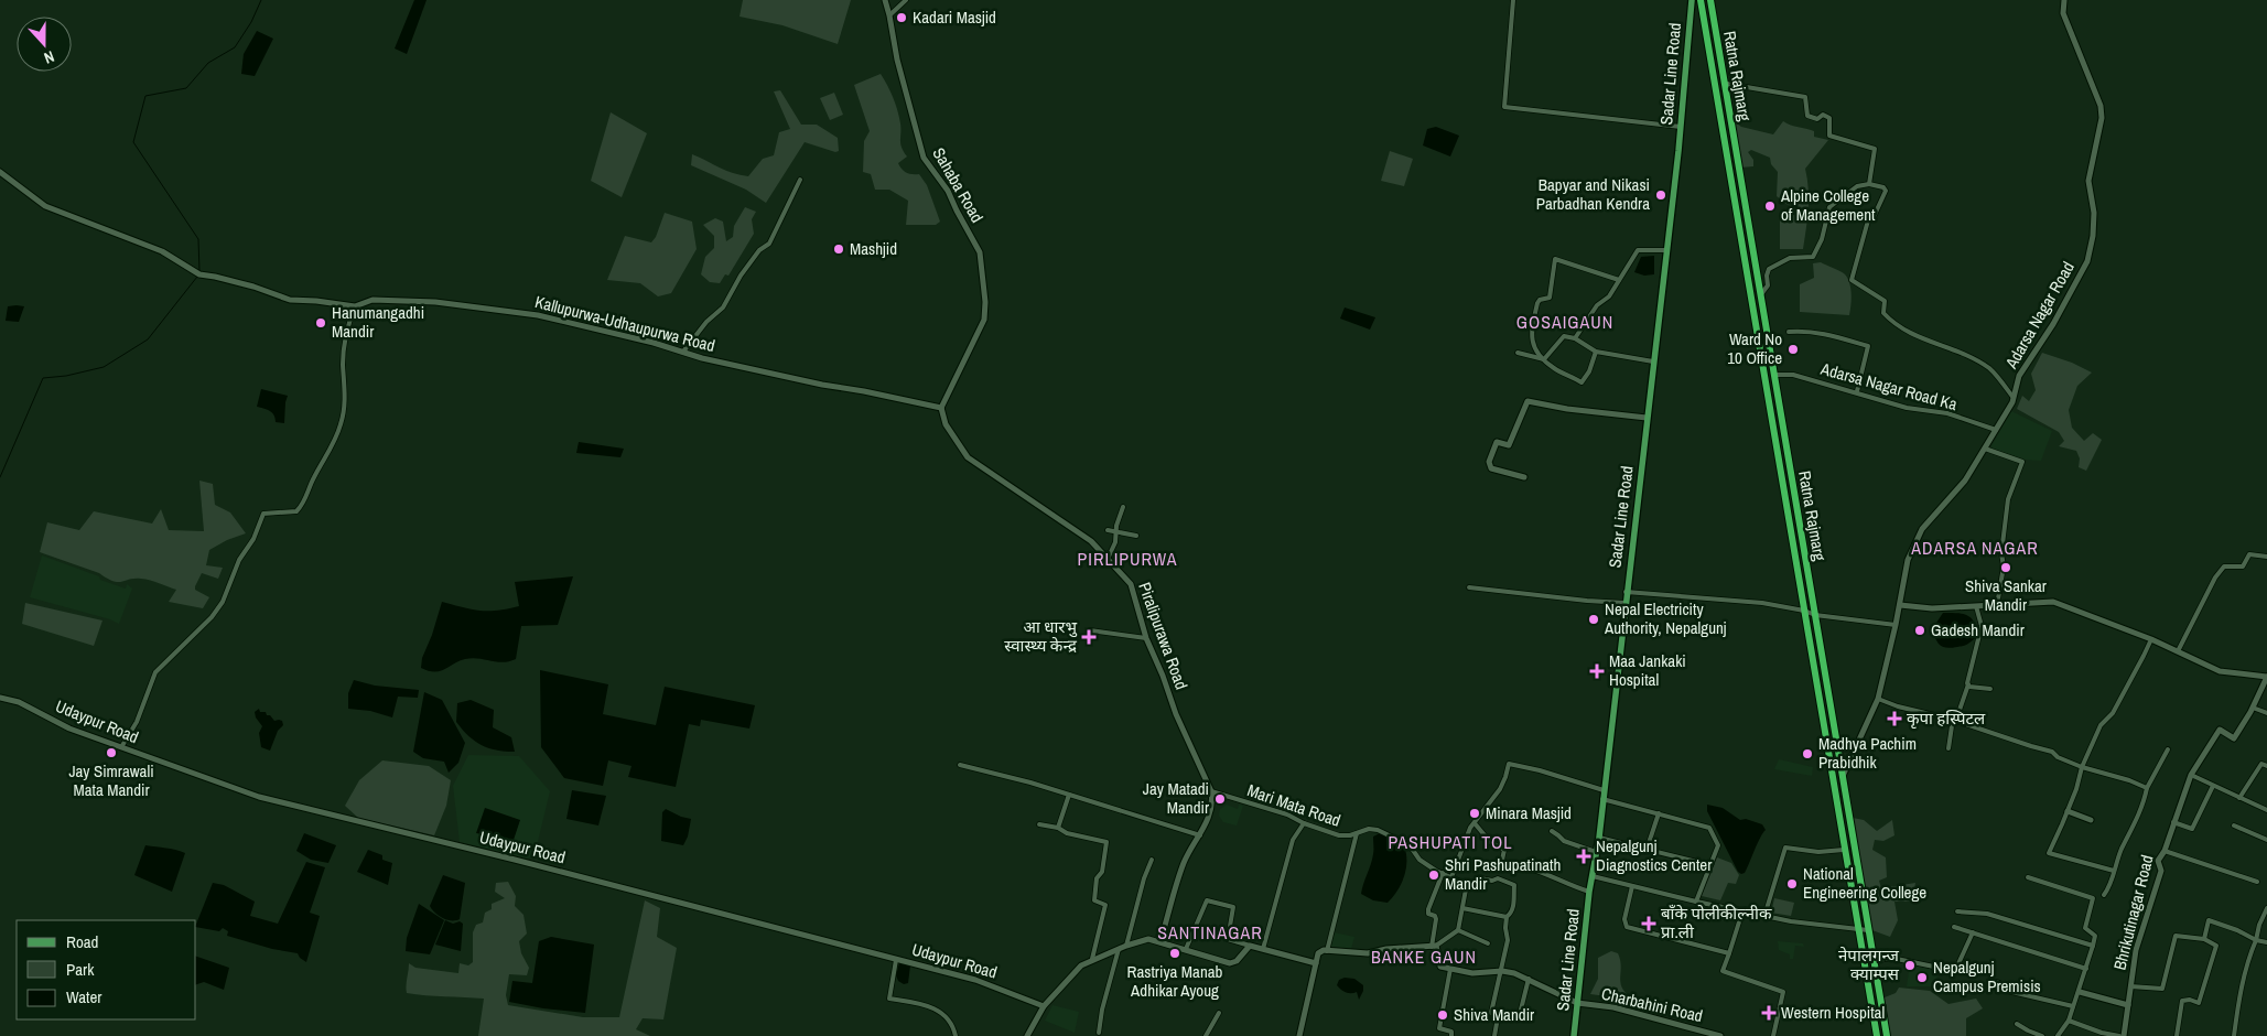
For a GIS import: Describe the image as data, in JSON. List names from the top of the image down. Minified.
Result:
{"streets":{"highway":["Ratna Rajmarg"],"main road":["Sadar Line Road"],"street":["Sahaba Road","Adarsa Nagar Road","Kallupurwa-Udhaupurwa Road","Adarsa Nagar Road Ka","Piralipurawa Road","Udaypur Road","Mari Mata Road","Bhrikutinagar Road","Charbahini Road"]},"crossings":[["Sadar Line Road","Charbahini Road"],["Ratna Rajmarg","Adarsa Nagar Road"],["Ratna Rajmarg","Adarsa Nagar Road Ka"],["Sahaba Road","Kallupurwa-Udhaupurwa Road"],["Sahaba Road","Piralipurawa Road"],["Adarsa Nagar Road","Adarsa Nagar Road Ka"],["Kallupurwa-Udhaupurwa Road","Piralipurawa Road"],["Piralipurawa Road","Mari Mata Road"]],"districts":["GOSAIGAUN","ADARSA NAGAR","PIRLIPURWA","PASHUPATI TOL","SANTINAGAR","BANKE GAUN"],"places":{"other":["Kadari Masjid","Bapyar and Nikasi Parbadhan Kendra","Alpine College of Management","Mashjid","Hanumangadhi Mandir","Ward No 10 Office","Shiva Sankar Mandir","Nepal Electricity Authority, Nepalgunj","Gadesh Mandir","Jay Simrawali Mata Mandir","Madhya Pachim Prabidhik","Jay Matadi Mandir","Minara Masjid","Shri Pashupatinath Mandir","National Engineering College","Rastriya Manab Adhikar Ayoug","नेपालगन्ज क्याम्पस","Nepalgunj Campus Premisis","Shiva Mandir"],"health":["आ धारभु स्वास्थ्य केन्द्र","Maa Jankaki Hospital","कृपा हस्पिटल","Nepalgunj Diagnostics Center","बाँके पोलीकील्नीक प्रा.ली","Western Hospital"]},"legend":["Road","Park","Water"],"north":"bottom"}
